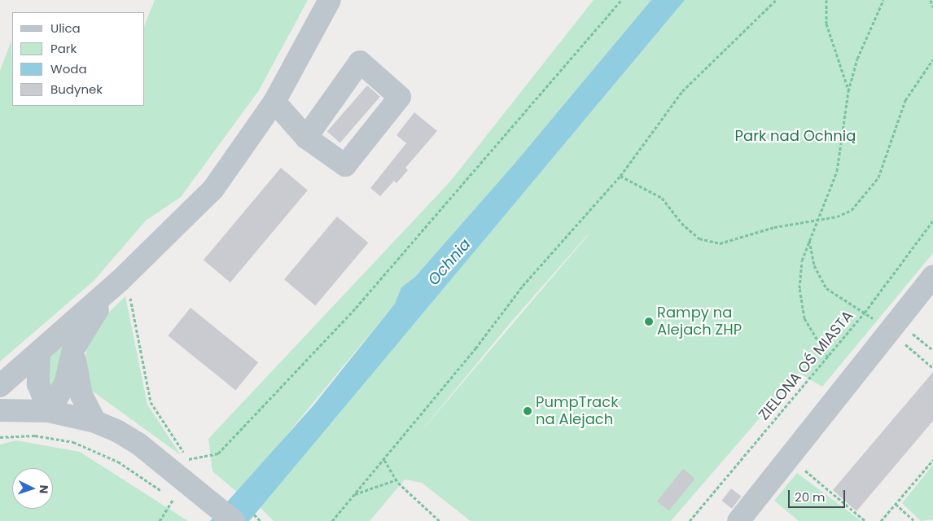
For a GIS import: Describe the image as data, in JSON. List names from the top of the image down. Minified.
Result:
{"streets":{"path":["ZIELONA OŚ MIASTA"]},"water":["Ochnia"],"parks":["Park nad Ochnią"],"places":["Rampy na Alejach ZHP","PumpTrack na Alejach"],"legend":["Ulica","Park","Woda","Budynek"],"scale_bar":"20 m","north":"right"}
